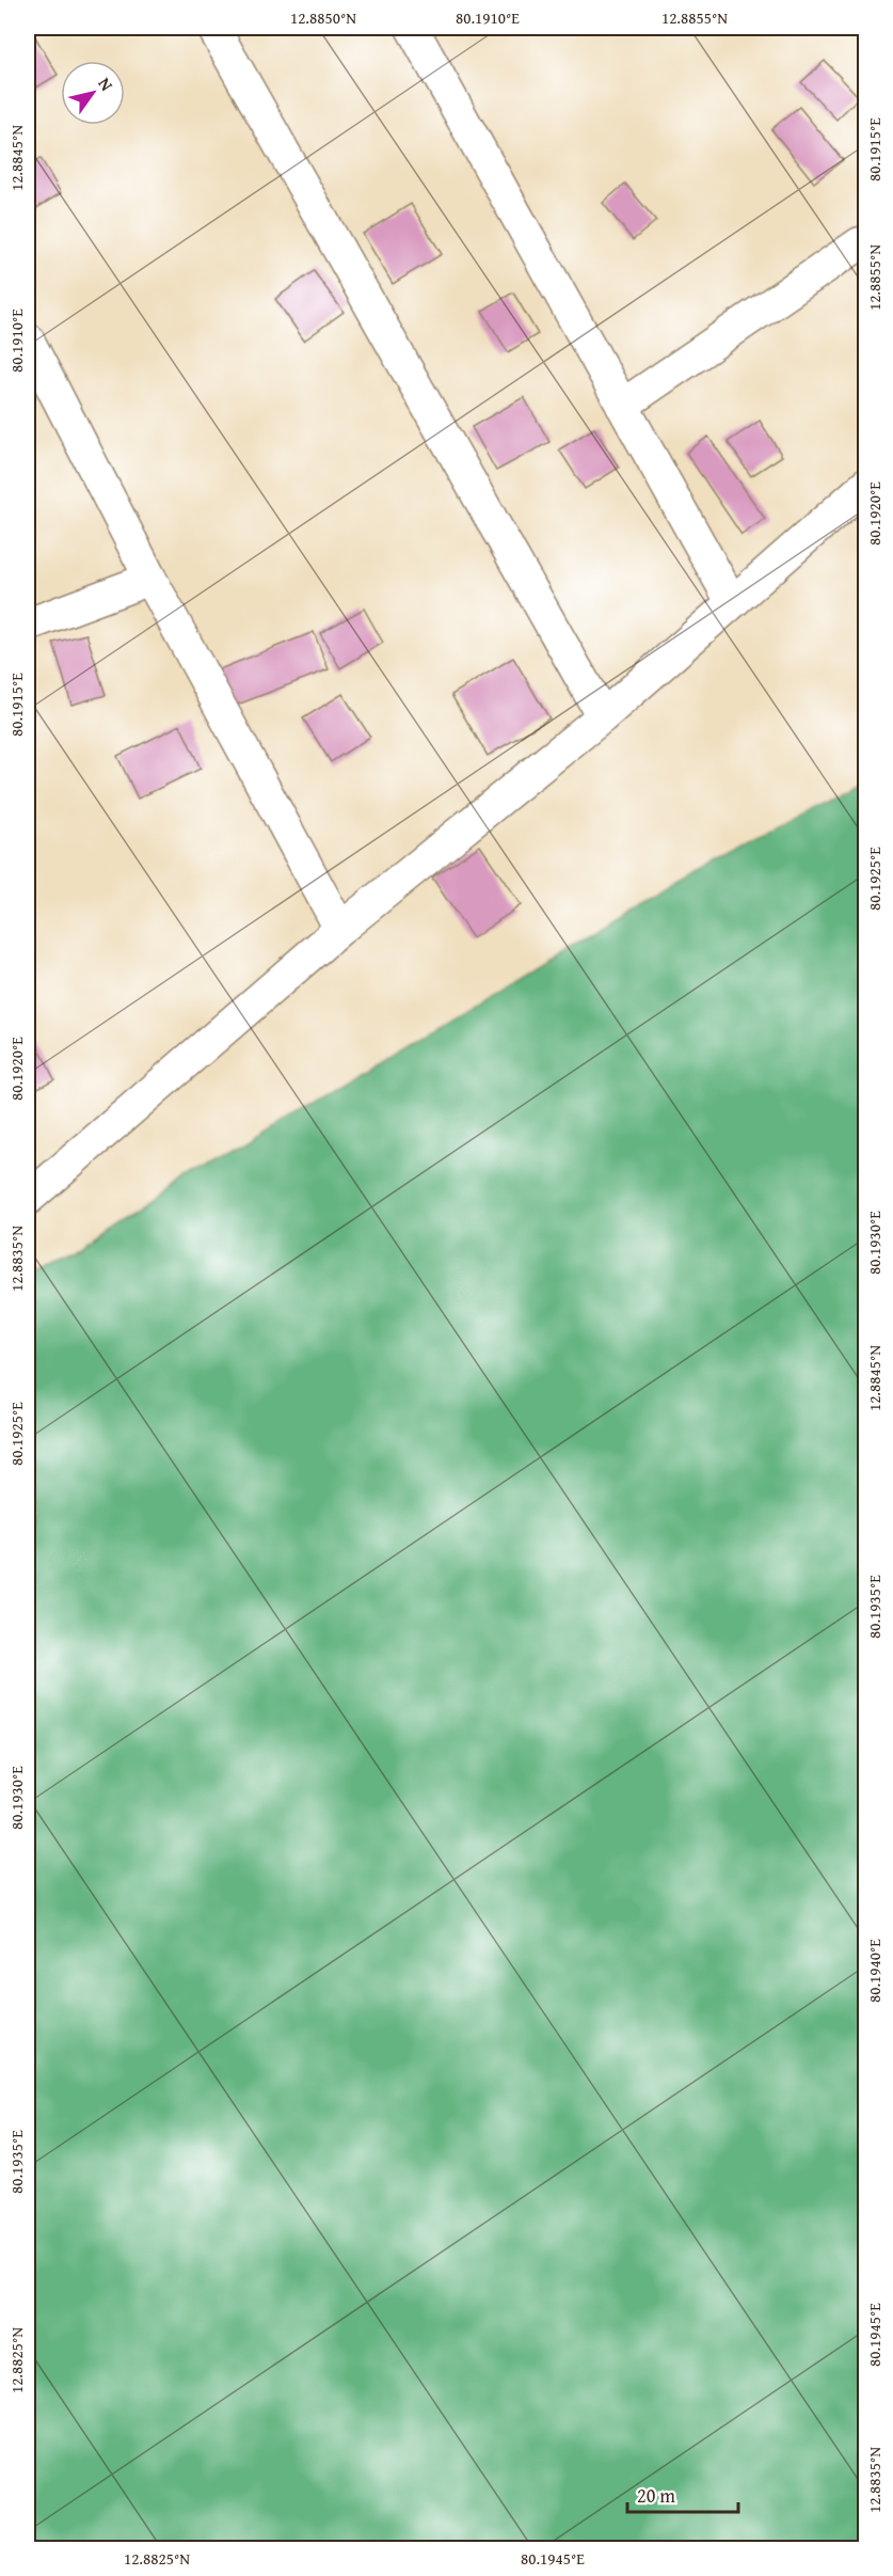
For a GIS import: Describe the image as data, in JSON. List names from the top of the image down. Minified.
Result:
{"scale_bar":"20 m","north":"top right","coordinates":["12.8850°N","80.1910°E","12.8855°N","80.1915°E","12.8845°N","80.1920°E","80.1925°E","80.1930°E","12.8835°N","80.1935°E","80.1940°E","80.1945°E","12.8825°N"]}
